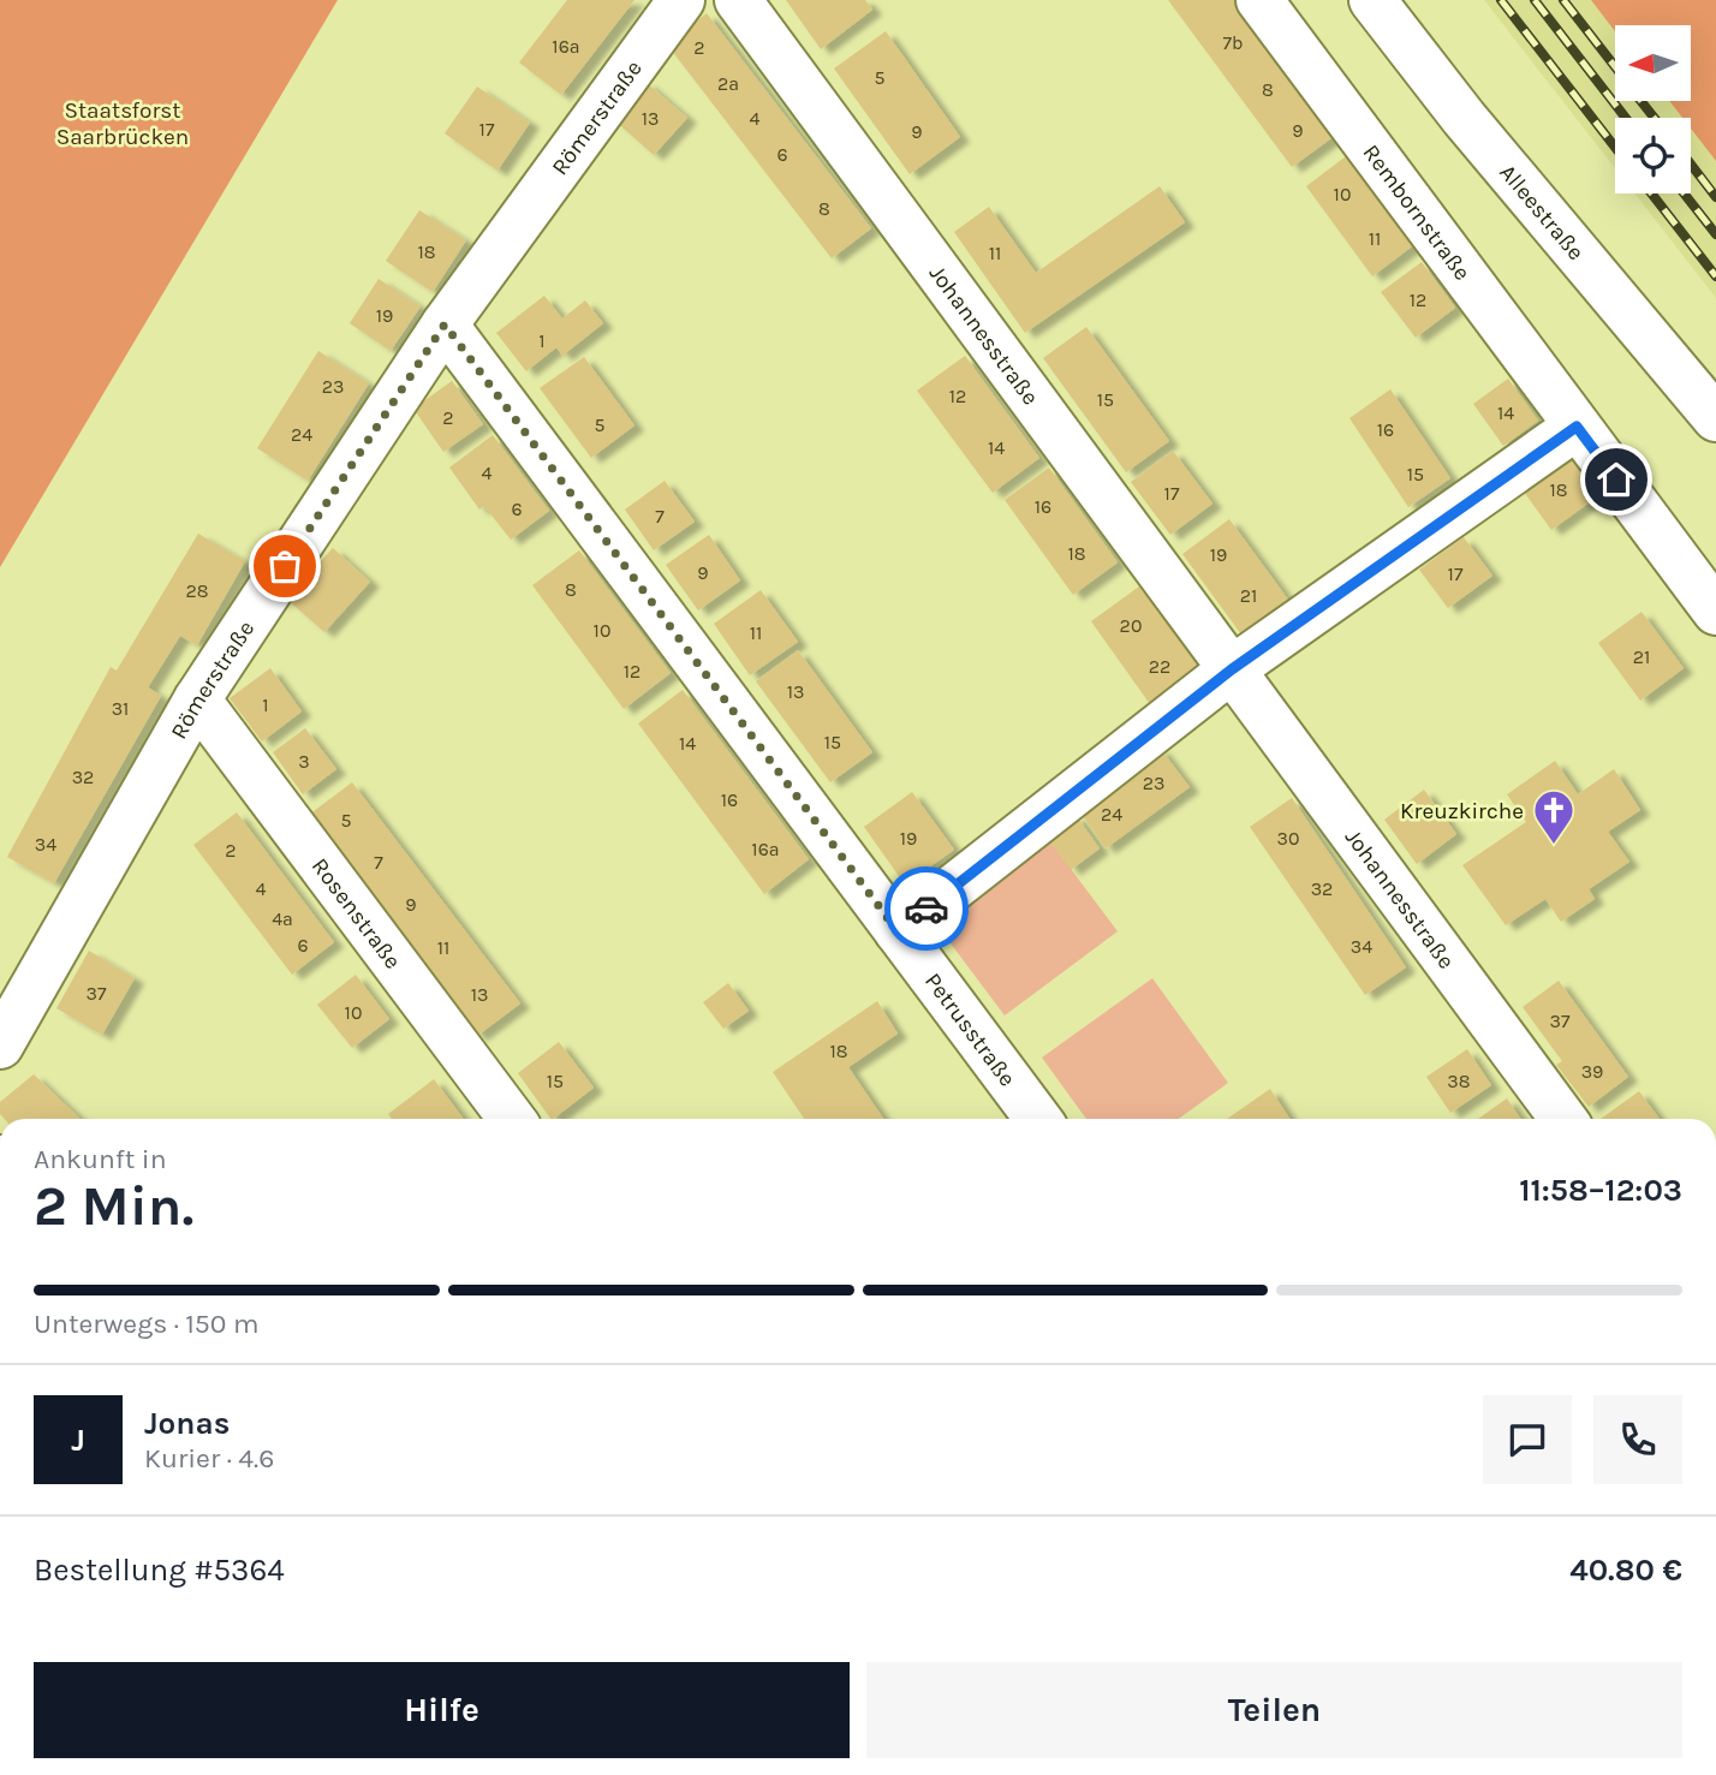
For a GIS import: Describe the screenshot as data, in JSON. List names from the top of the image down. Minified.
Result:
{"streets":{"street":["Römerstraße","Alleestraße","Rembornstraße","Johannesstraße","Rosenstraße","Petrusstraße"]},"crossings":[["Römerstraße","Rosenstraße"],["Römerstraße","Petrusstraße"]],"parks":["Staatsforst Saarbrücken"],"places":{"church":["Kreuzkirche"]},"house_numbers":["7b","16a","2","5","2a","8","13","4","17","9","9","6","10","8","11","18","11","12","19","1","23","12","15","14","2","5","16","24","14","4","15","18","17","16","6","7","18","19","9","17","8","28","21","20","10","11","21","22","12","13","1","31","15","14","3","32","23","16","24","5","19","30","34","16a","2","7","4","32","9","4a","6","34","11","37","13","10","37","18","39","15","38"],"north":"left","page":{"heading":["2 Min.","Ankunft in","11:58–12:03"],"panel":["Jonas","Kurier · 4.6","Bestellung #5364","40.80 €"],"bar":"Unterwegs · 150 m","round":"J","buttons":["Hilfe","Teilen"]}}
